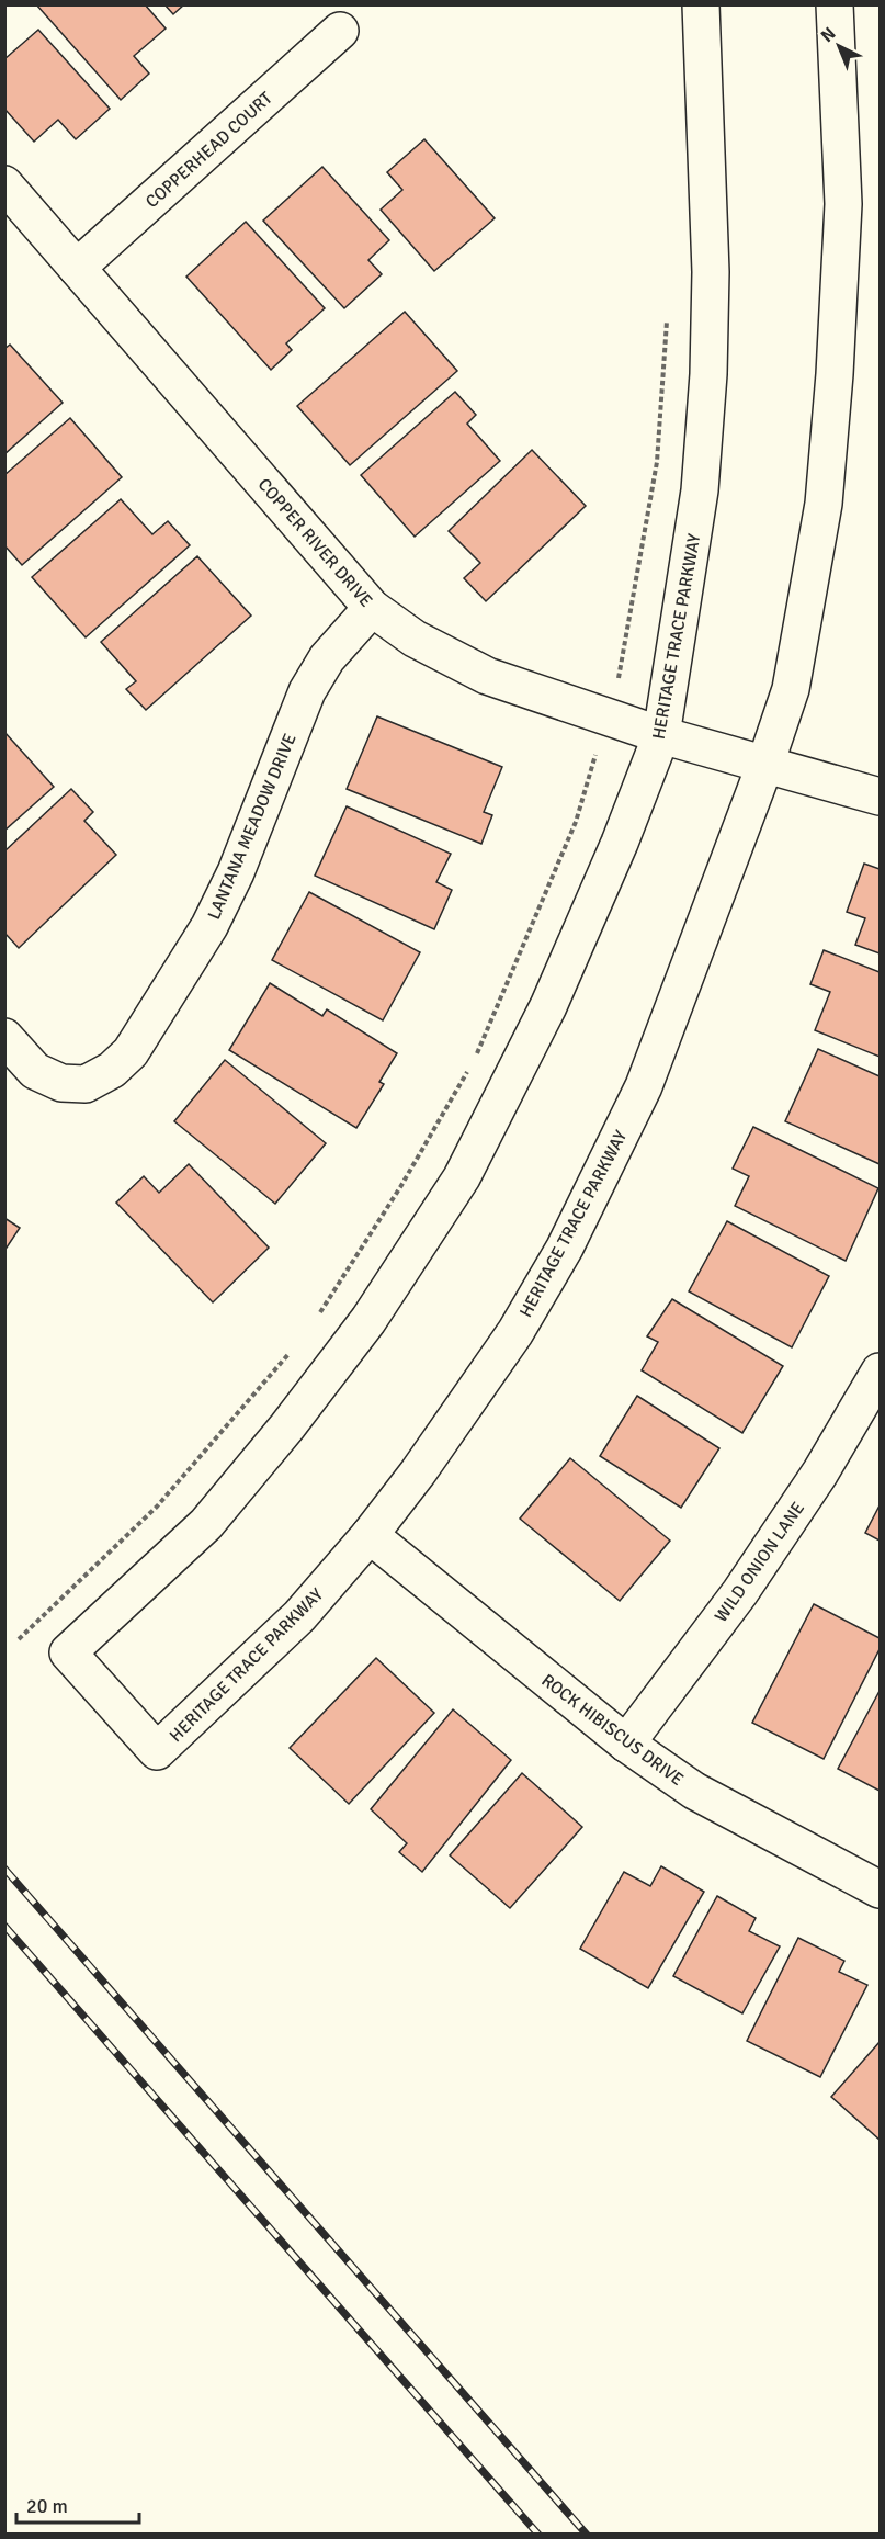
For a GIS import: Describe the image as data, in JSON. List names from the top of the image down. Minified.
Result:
{"streets":{"street":["COPPERHEAD COURT","COPPER RIVER DRIVE","HERITAGE TRACE PARKWAY","LANTANA MEADOW DRIVE","WILD ONION LANE","ROCK HIBISCUS DRIVE"]},"crossings":[["COPPERHEAD COURT","COPPER RIVER DRIVE"],["COPPER RIVER DRIVE","HERITAGE TRACE PARKWAY"],["COPPER RIVER DRIVE","LANTANA MEADOW DRIVE"],["HERITAGE TRACE PARKWAY","ROCK HIBISCUS DRIVE"],["WILD ONION LANE","ROCK HIBISCUS DRIVE"]],"scale_bar":"20 m","north":"top left"}
